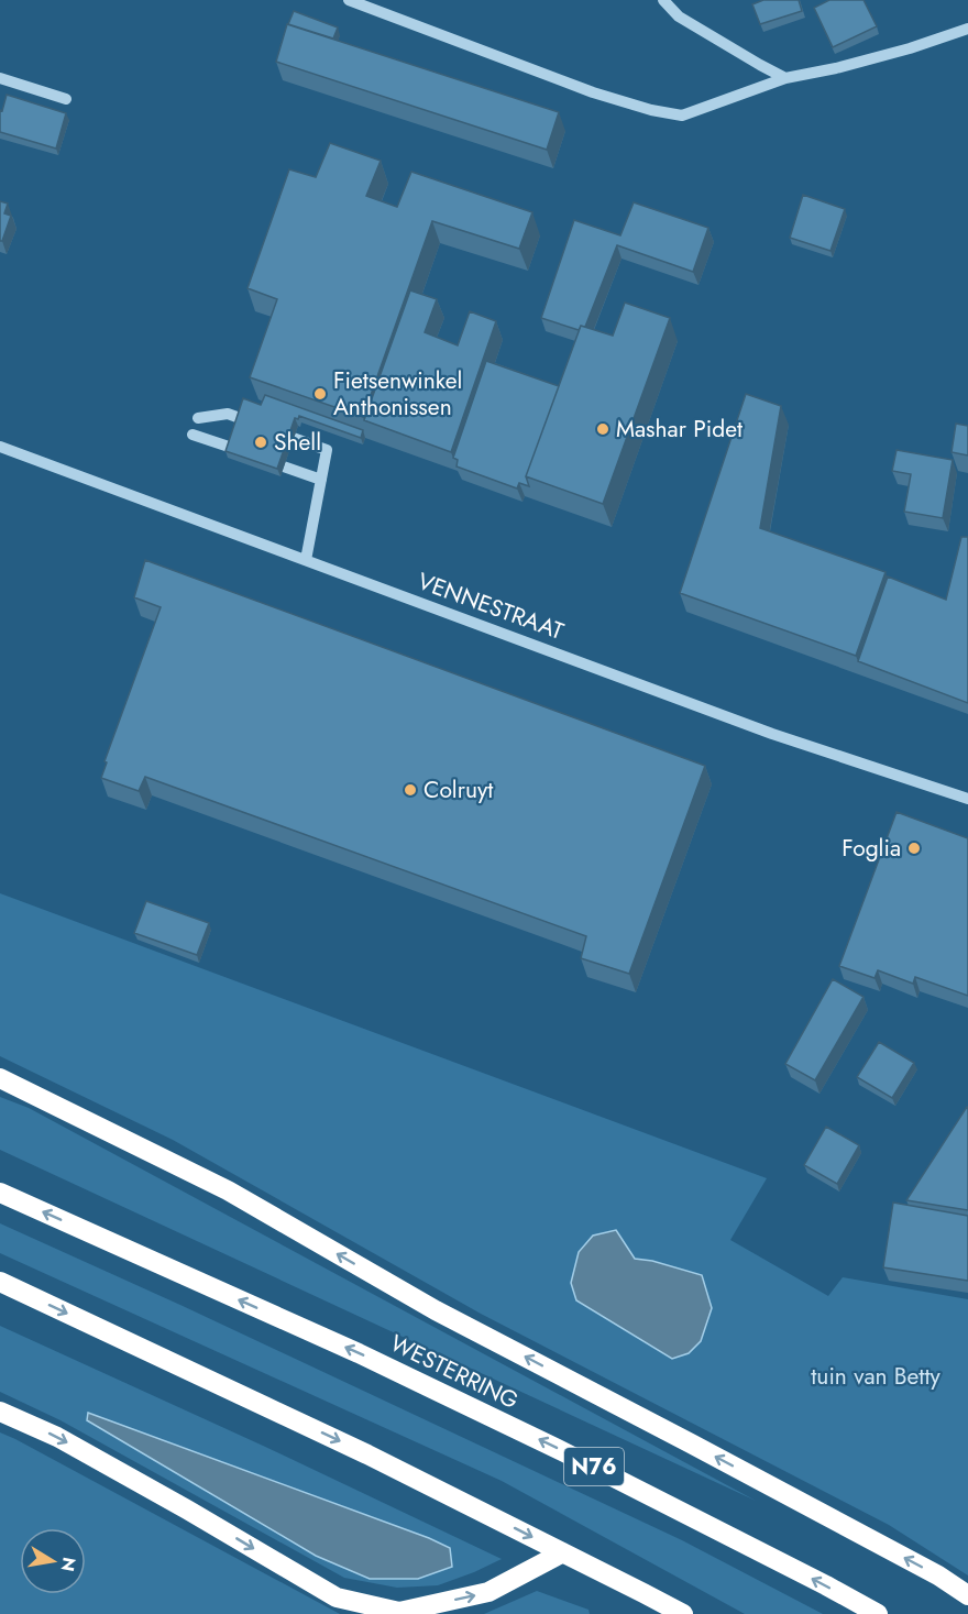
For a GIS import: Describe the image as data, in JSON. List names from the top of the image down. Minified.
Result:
{"streets":{"highway":["WESTERRING","N76"],"street":["VENNESTRAAT"]},"parks":["tuin van Betty"],"places":["Fietsenwinkel Anthonissen","Mashar Pidet","Shell","Colruyt","Foglia"],"north":"right"}
